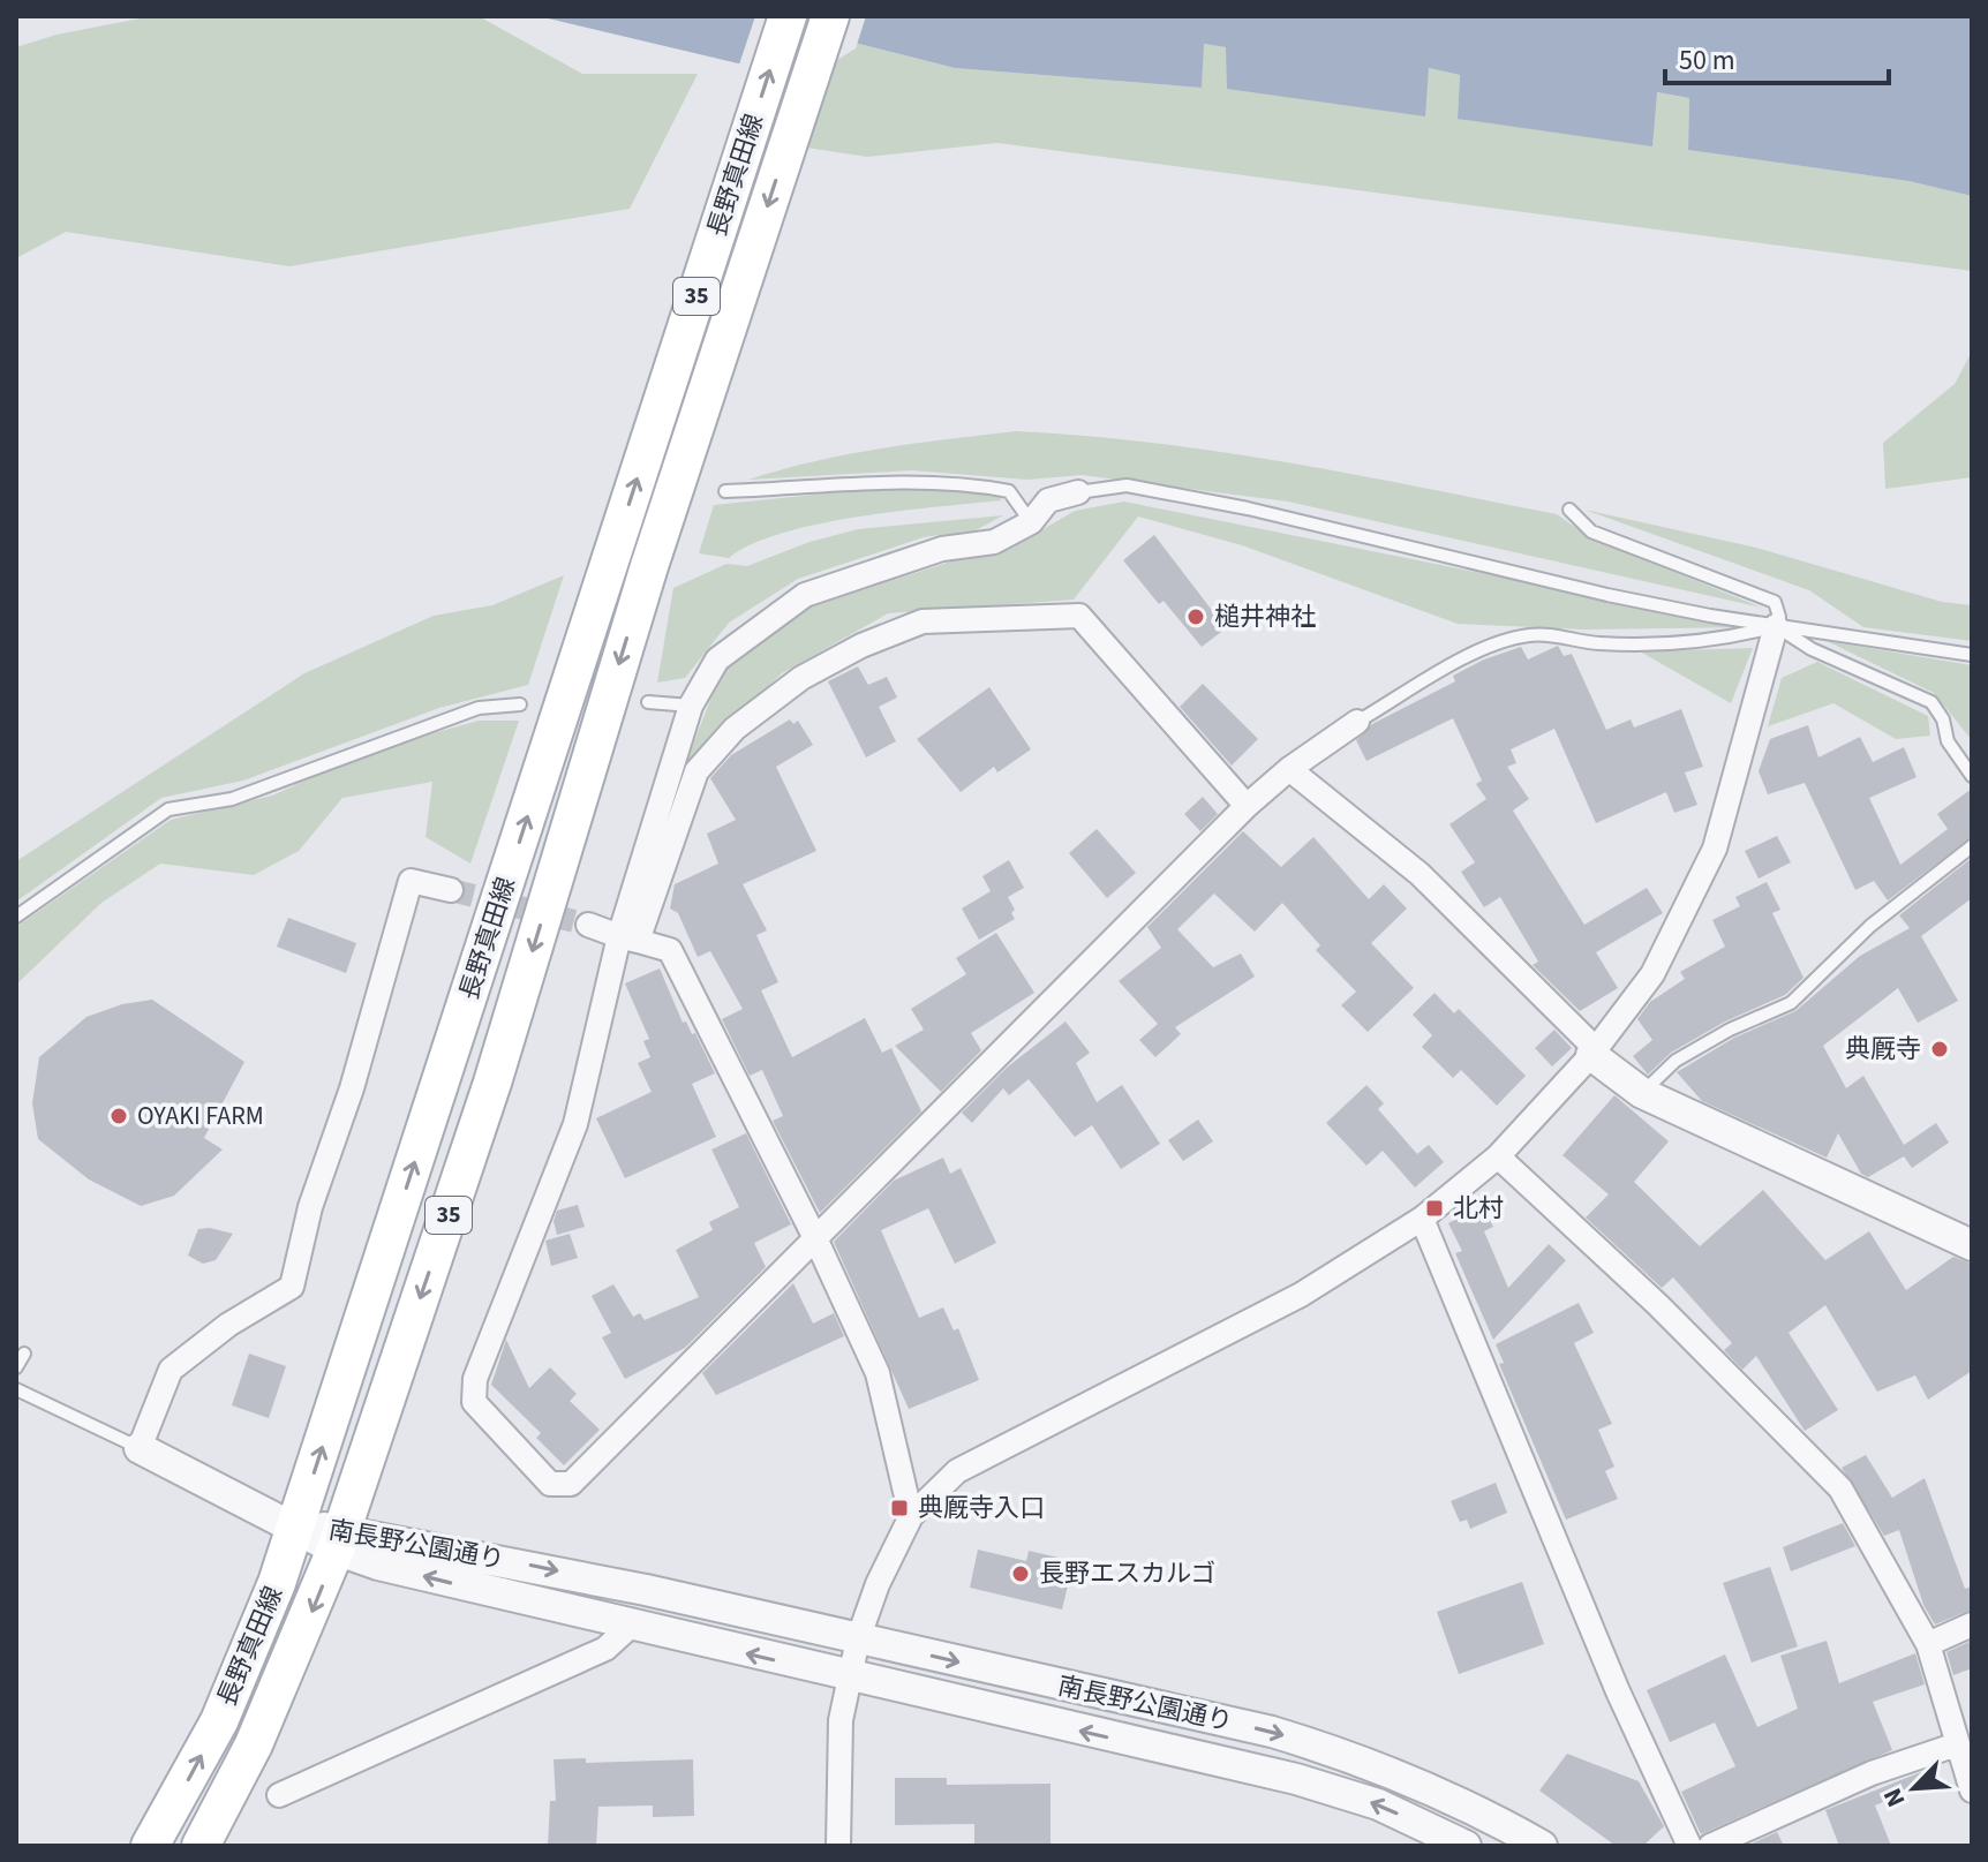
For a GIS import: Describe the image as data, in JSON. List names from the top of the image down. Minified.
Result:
{"streets":{"main road":["長野真田線","35"],"street":["南長野公園通り"]},"crossings":[["長野真田線","南長野公園通り"]],"places":{"other":["槌井神社","典厩寺","OYAKI FARM","長野エスカルゴ"],"transit":["北村","典厩寺入口"]},"scale_bar":"50 m","north":"bottom left"}
